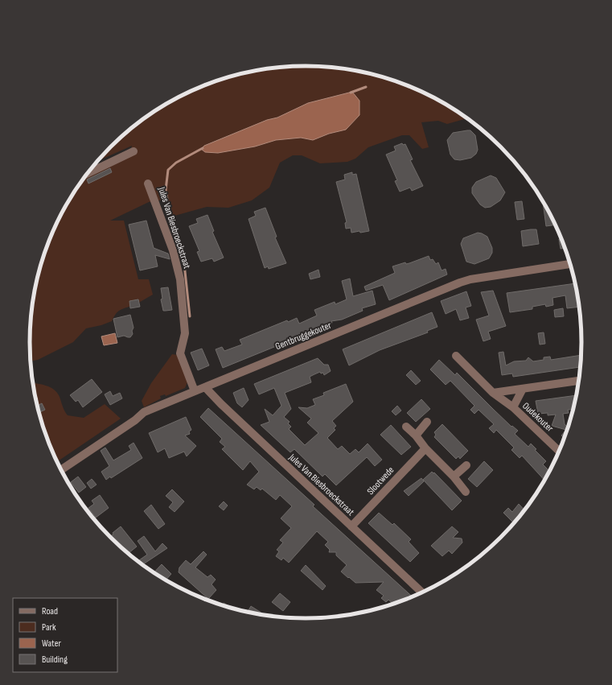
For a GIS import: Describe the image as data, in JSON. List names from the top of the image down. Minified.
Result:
{"streets":{"street":["Jules Van Biesbroeckstraat","Gentbruggekouter","Oudekouter","Slootwede"]},"crossings":[["Jules Van Biesbroeckstraat","Gentbruggekouter"],["Jules Van Biesbroeckstraat","Slootwede"]],"legend":["Road","Park","Water","Building"]}
